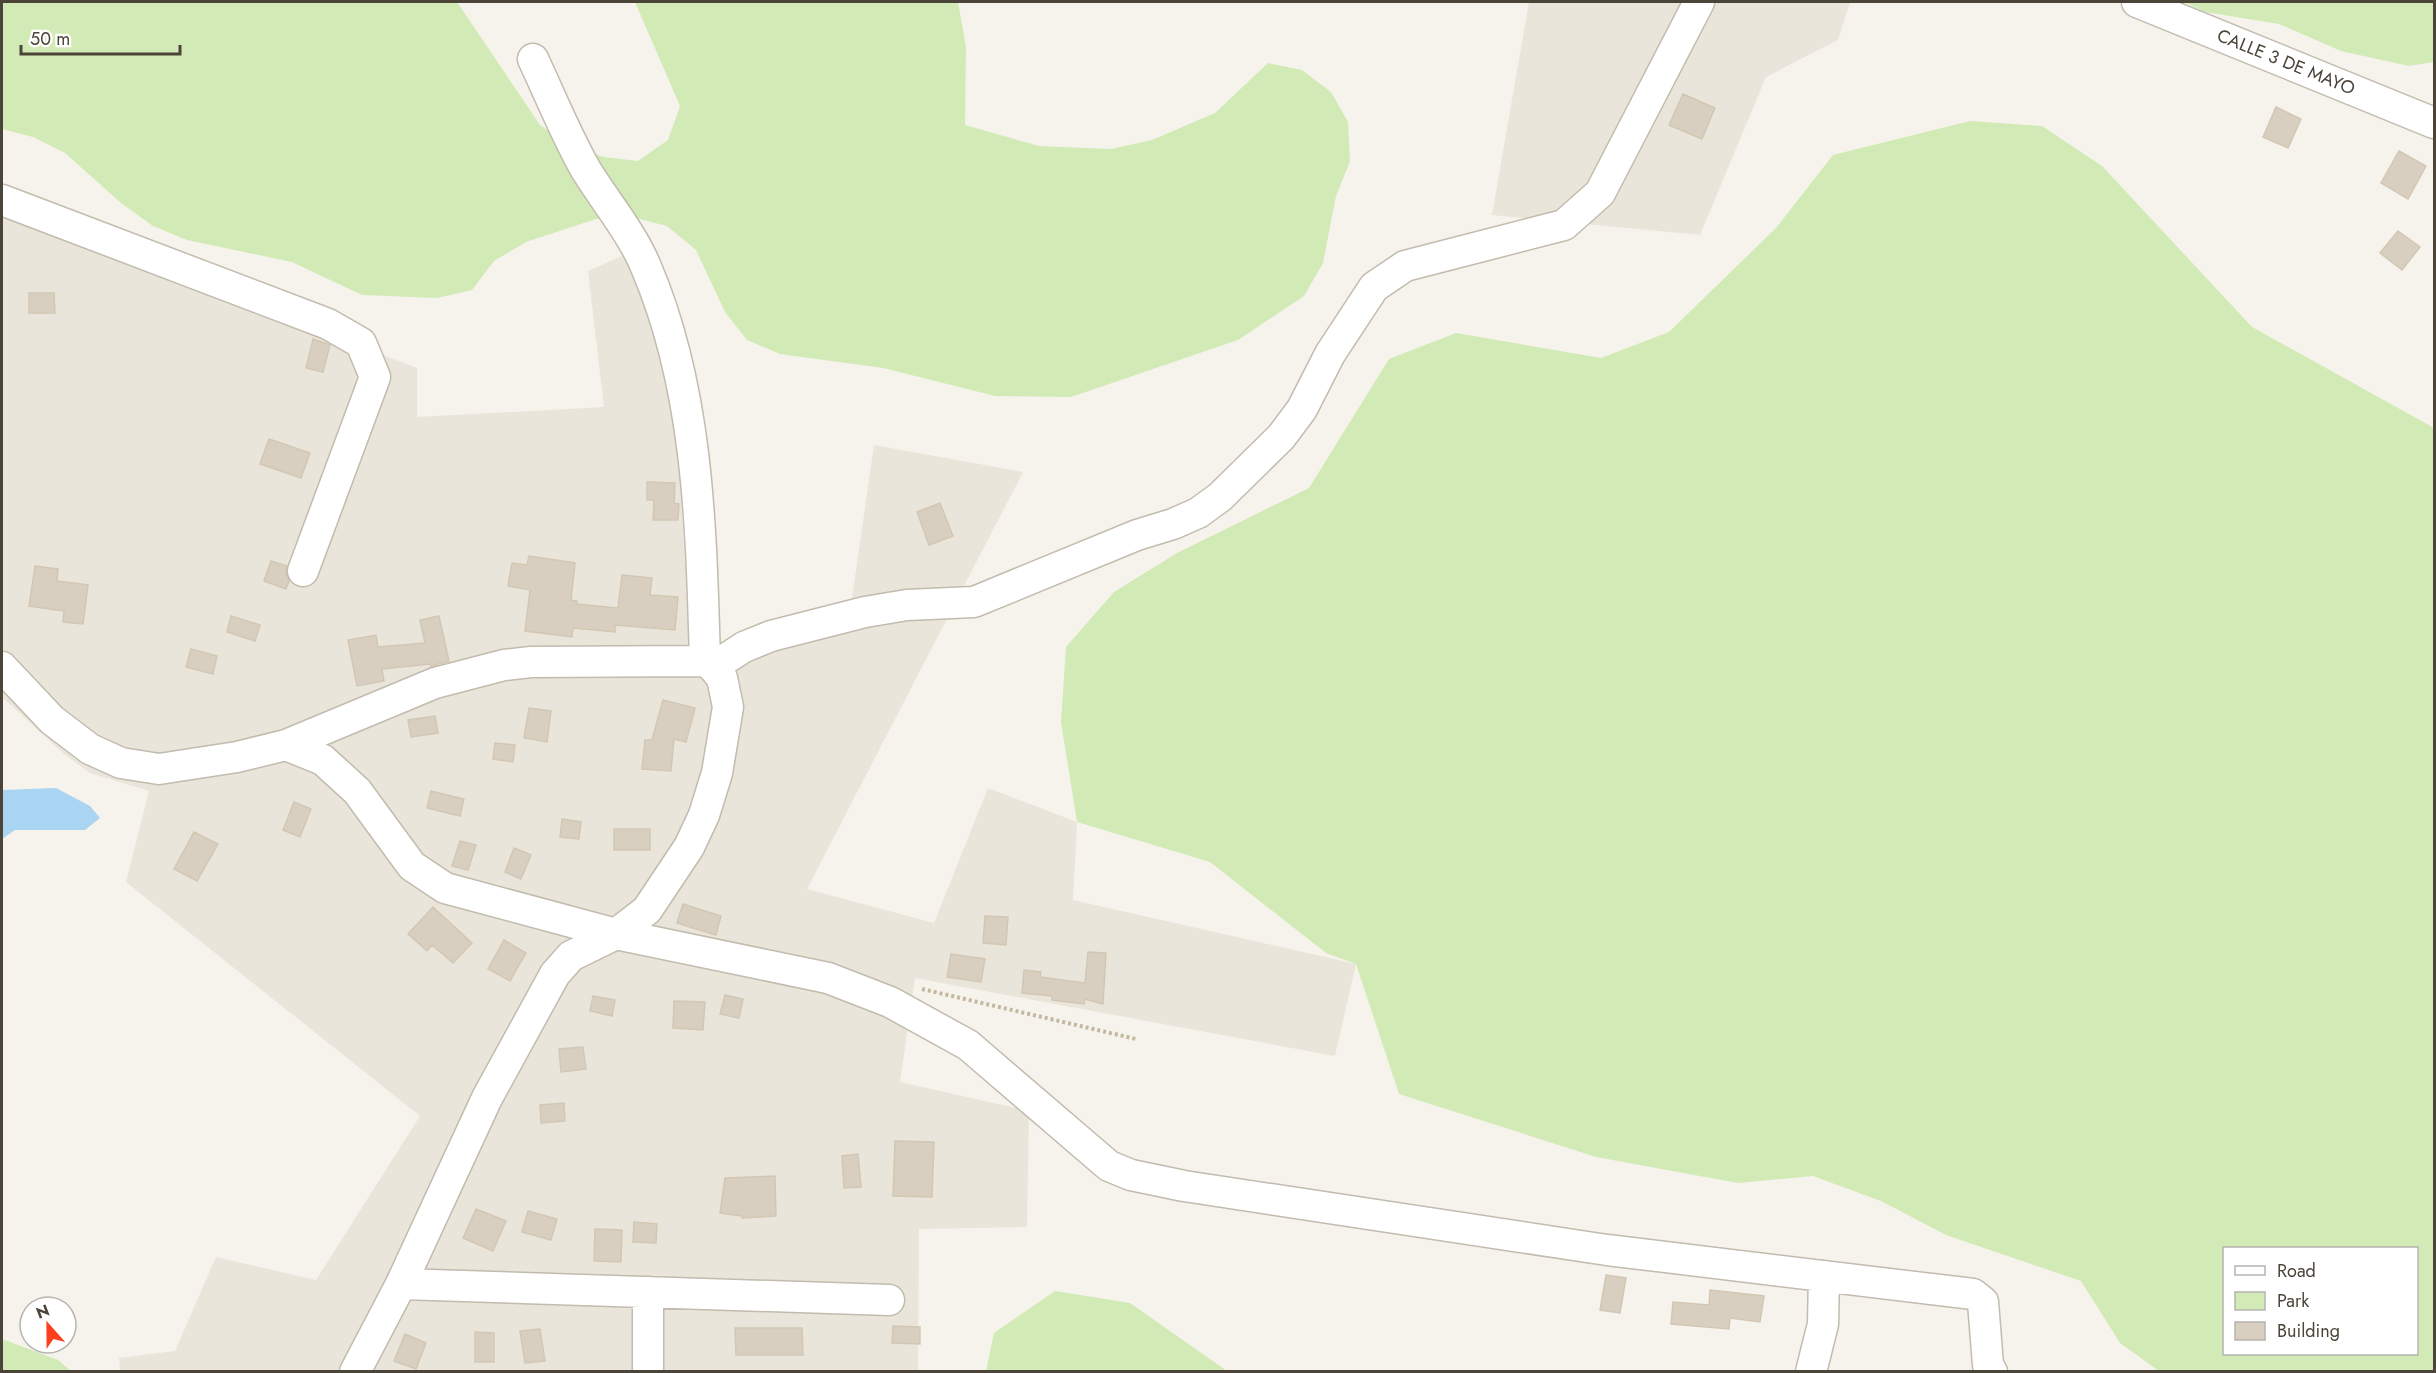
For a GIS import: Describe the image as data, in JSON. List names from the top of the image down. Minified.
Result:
{"streets":{"street":["CALLE 3 DE MAYO"]},"legend":["Road","Park","Building"],"scale_bar":"50 m","north":"top"}
